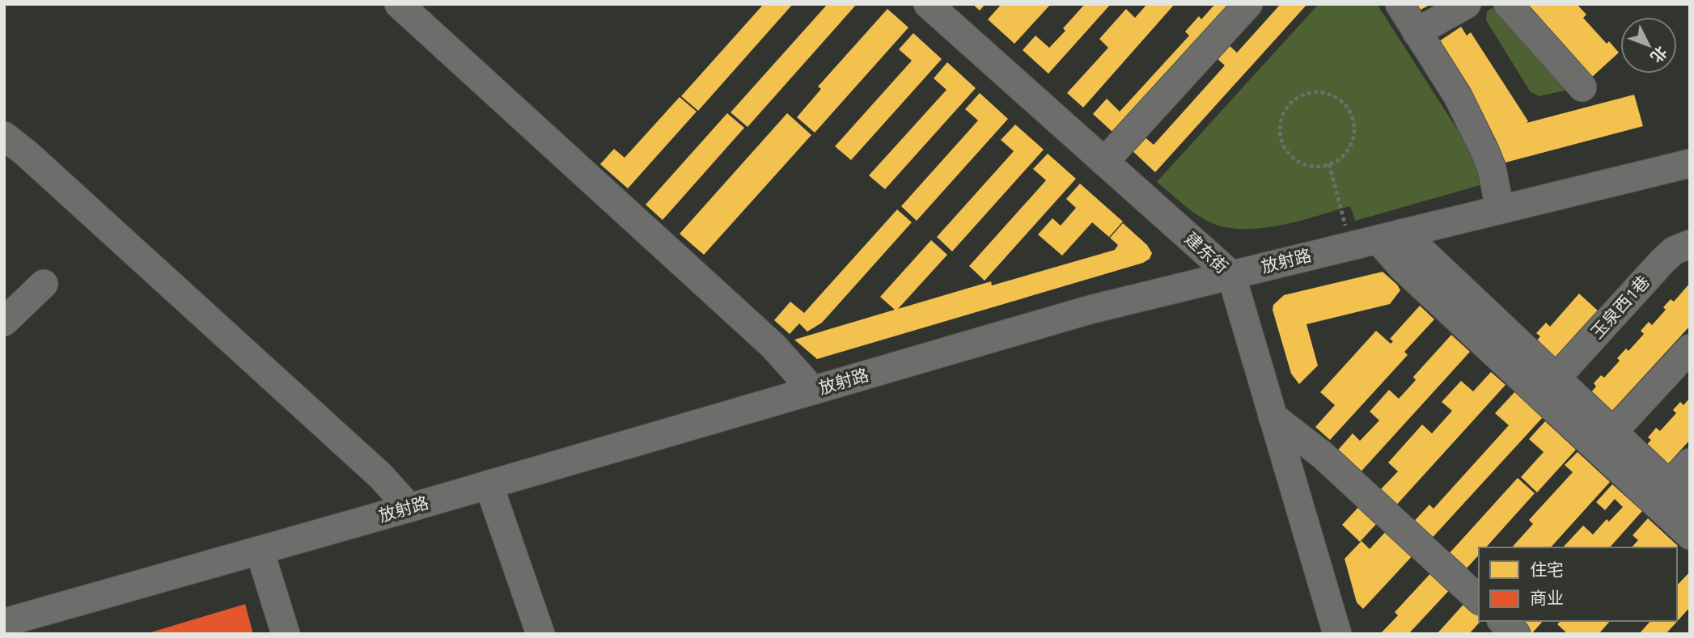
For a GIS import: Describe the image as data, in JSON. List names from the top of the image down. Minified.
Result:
{"streets":{"street":["建东街","放射路","玉泉西1巷"]},"crossings":[["建东街","放射路"]],"legend":["住宅","商业"],"north":"bottom right"}
